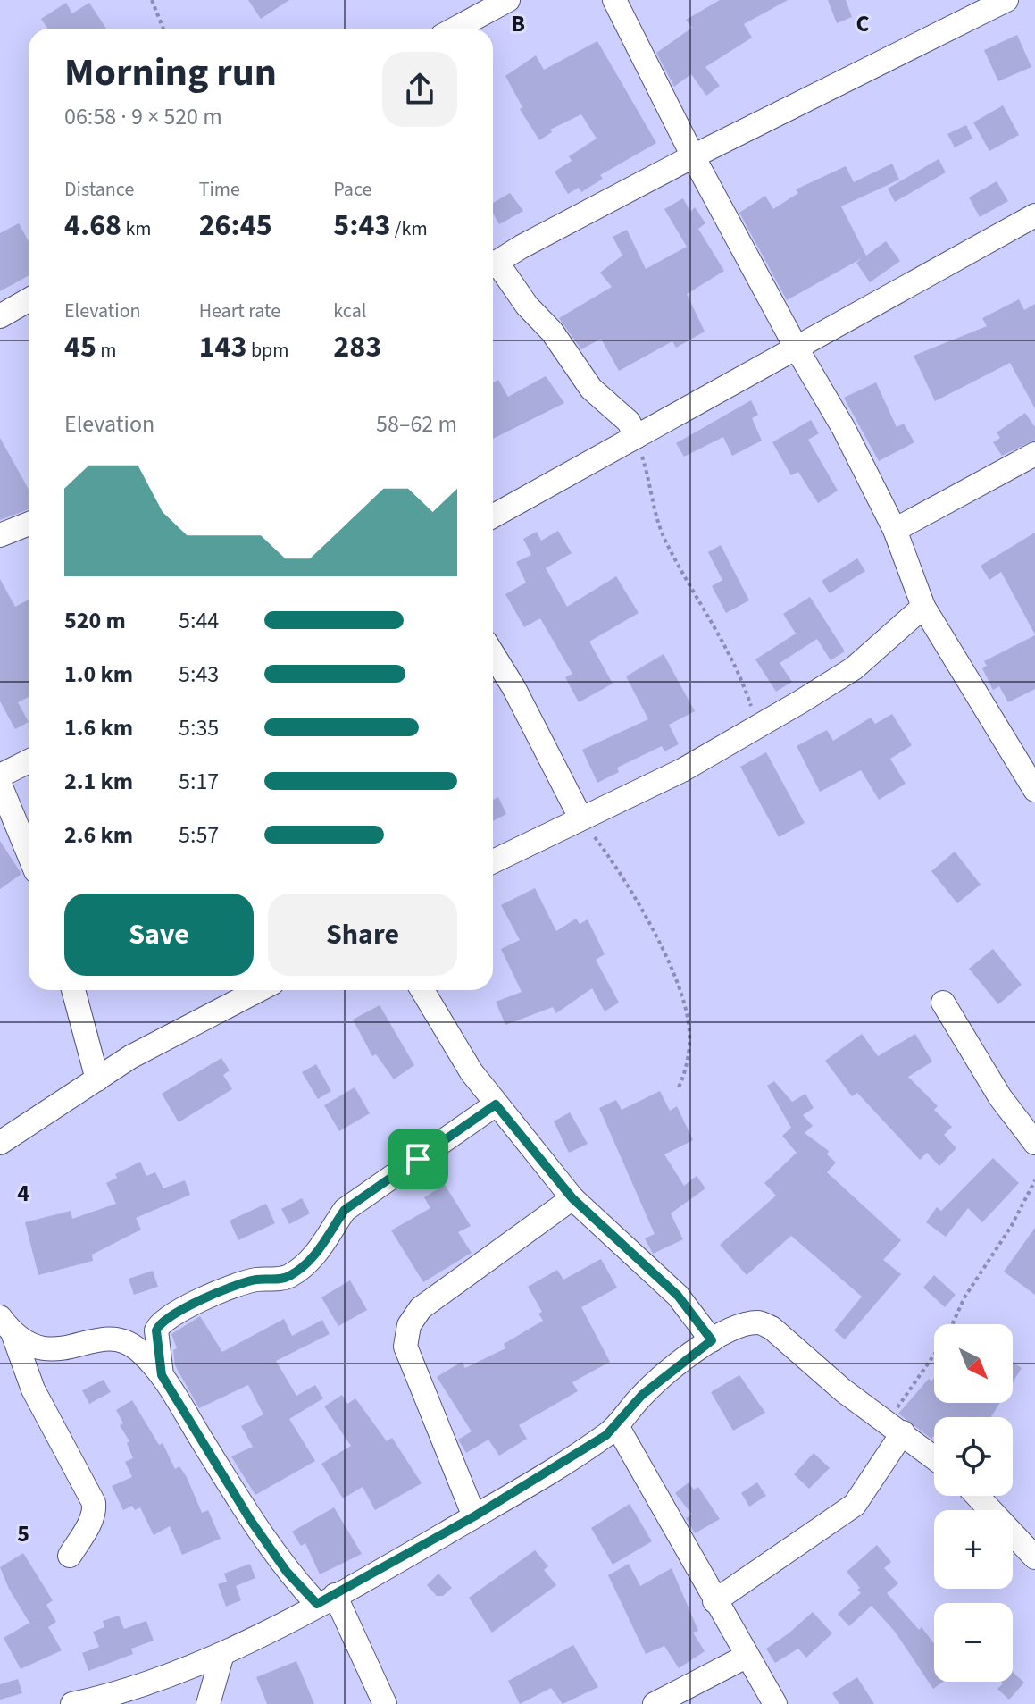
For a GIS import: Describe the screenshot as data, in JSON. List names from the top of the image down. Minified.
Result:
{"north":"bottom right","page":{"heading":["Morning run","06:58 · 9 × 520 m"],"stats":[["Distance","4.68 km"],["Time","26:45"],["Pace","5:43 /km"],["Elevation","45 m"],["Heart rate","143 bpm"],["kcal","283"]],"chart":["Elevation","58–62 m"],"list":[{"name":"520 m","note":"5:44"},{"name":"1.0 km","note":"5:43"},{"name":"1.6 km","note":"5:35"},{"name":"2.1 km","note":"5:17"},{"name":"2.6 km","note":"5:57"}],"buttons":["Save","Share"],"map_buttons":["+","−"]},"grid":{"columns":["B","C"],"rows":["4","5"]}}
